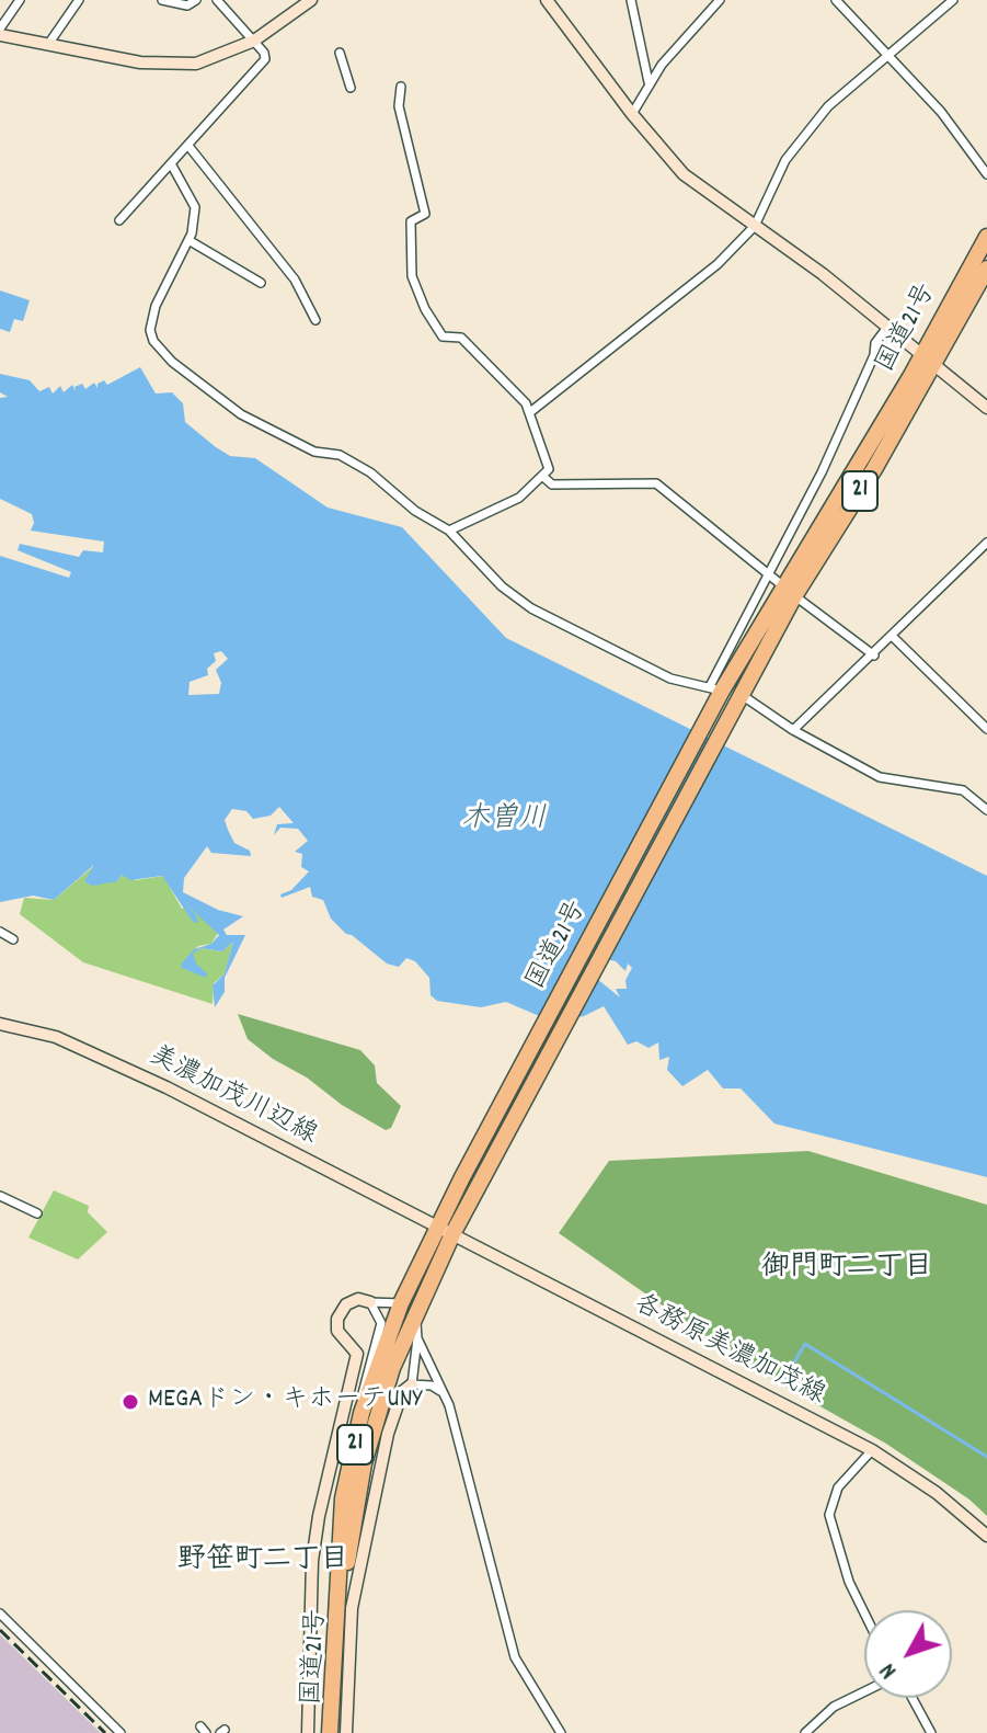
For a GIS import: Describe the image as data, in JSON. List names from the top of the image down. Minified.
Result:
{"streets":{"highway":["国道21号","21"],"street":["美濃加茂川辺線","各務原美濃加茂線"]},"crossings":[["国道21号","美濃加茂川辺線"],["国道21号","各務原美濃加茂線"],["美濃加茂川辺線","各務原美濃加茂線"]],"districts":["御門町二丁目","野笹町二丁目"],"water":["木曽川"],"places":["MEGAドン・キホーテUNY"],"north":"bottom left"}
